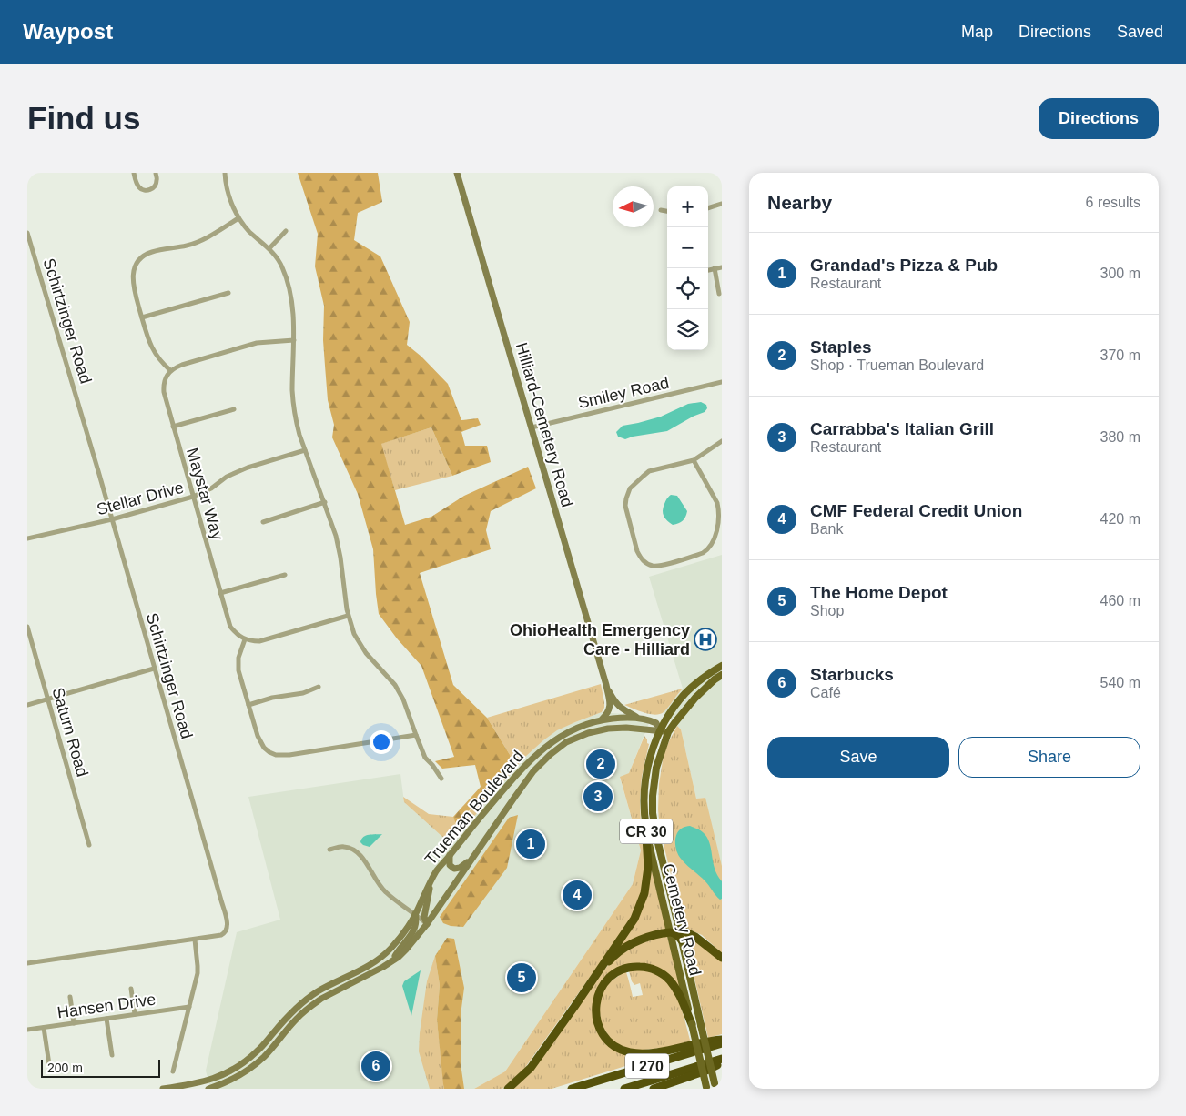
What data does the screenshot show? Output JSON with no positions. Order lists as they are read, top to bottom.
{
  "streets": {
    "highway": ["I 270"],
    "main road": [
      "Hilliard-Cemetery Road",
      "Trueman Boulevard",
      "CR 30",
      "Cemetery Road"
    ],
    "street": [
      "Schirtzinger Road",
      "Smiley Road",
      "Maystar Way",
      "Stellar Drive",
      "Saturn Road",
      "Hansen Drive"
    ]
  },
  "crossings": [
    ["Schirtzinger Road", "Stellar Drive"],
    ["Smiley Road", "Hilliard-Cemetery Road"],
    ["Hilliard-Cemetery Road", "Trueman Boulevard"],
    ["Maystar Way", "Stellar Drive"],
    ["Trueman Boulevard", "Cemetery Road"]
  ],
  "places": {
    "hospital": ["OhioHealth Emergency Care - Hilliard"]
  },
  "scale_bar": "200 m",
  "north": "left",
  "page": {
    "header": "Waypost",
    "nav": ["Map", "Directions", "Saved"],
    "buttons": [
      "Directions",
      ["Save", "Share"]
    ],
    "title": "Find us",
    "heading": ["Nearby", "6 results"],
    "map_buttons": ["+", "−"],
    "list": [
      {
        "mark": "1",
        "name": "Grandad's Pizza & Pub",
        "note": "Restaurant",
        "value": "300 m"
      },
      {
        "mark": "2",
        "name": "Staples",
        "note": "Shop · Trueman Boulevard",
        "value": "370 m"
      },
      {
        "mark": "3",
        "name": "Carrabba's Italian Grill",
        "note": "Restaurant",
        "value": "380 m"
      },
      {
        "mark": "4",
        "name": "CMF Federal Credit Union",
        "note": "Bank",
        "value": "420 m"
      },
      {
        "mark": "5",
        "name": "The Home Depot",
        "note": "Shop",
        "value": "460 m"
      },
      {
        "mark": "6",
        "name": "Starbucks",
        "note": "Café",
        "value": "540 m"
      }
    ],
    "pins": [
      "2",
      "3",
      "1",
      "4",
      "5",
      "6"
    ],
    "scale": "200 m"
  }
}
